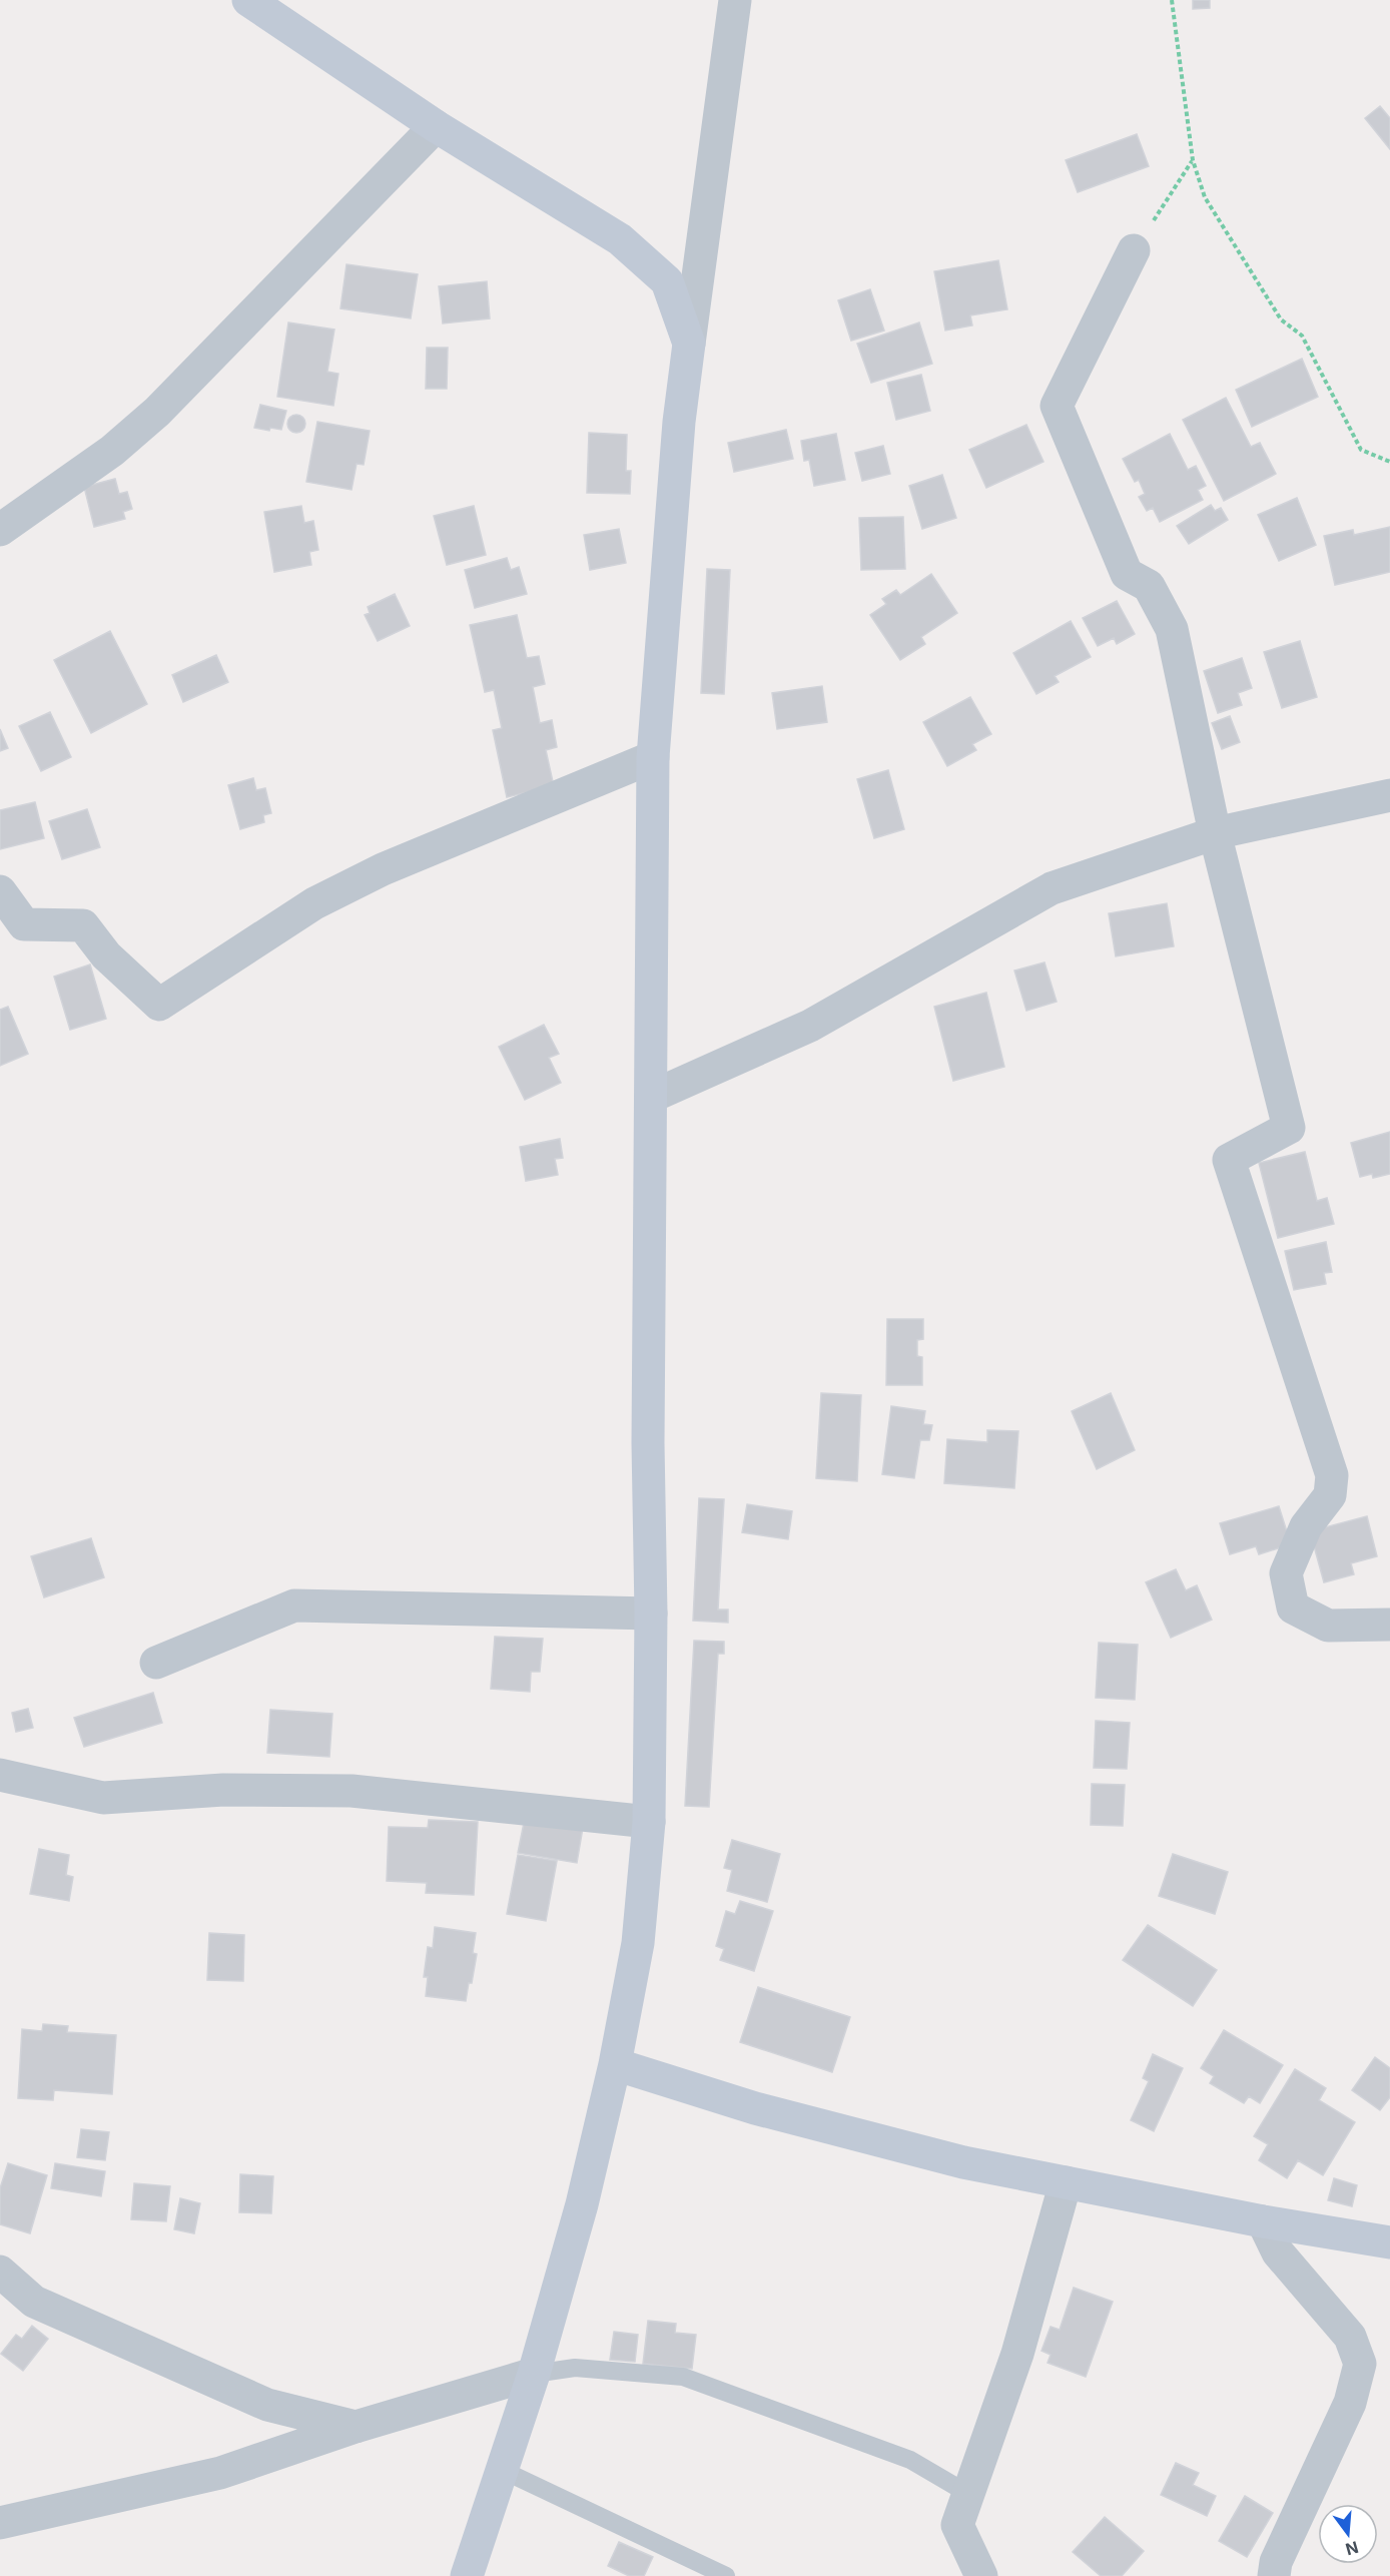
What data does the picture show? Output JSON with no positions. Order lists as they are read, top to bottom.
{
  "north": "bottom"
}
